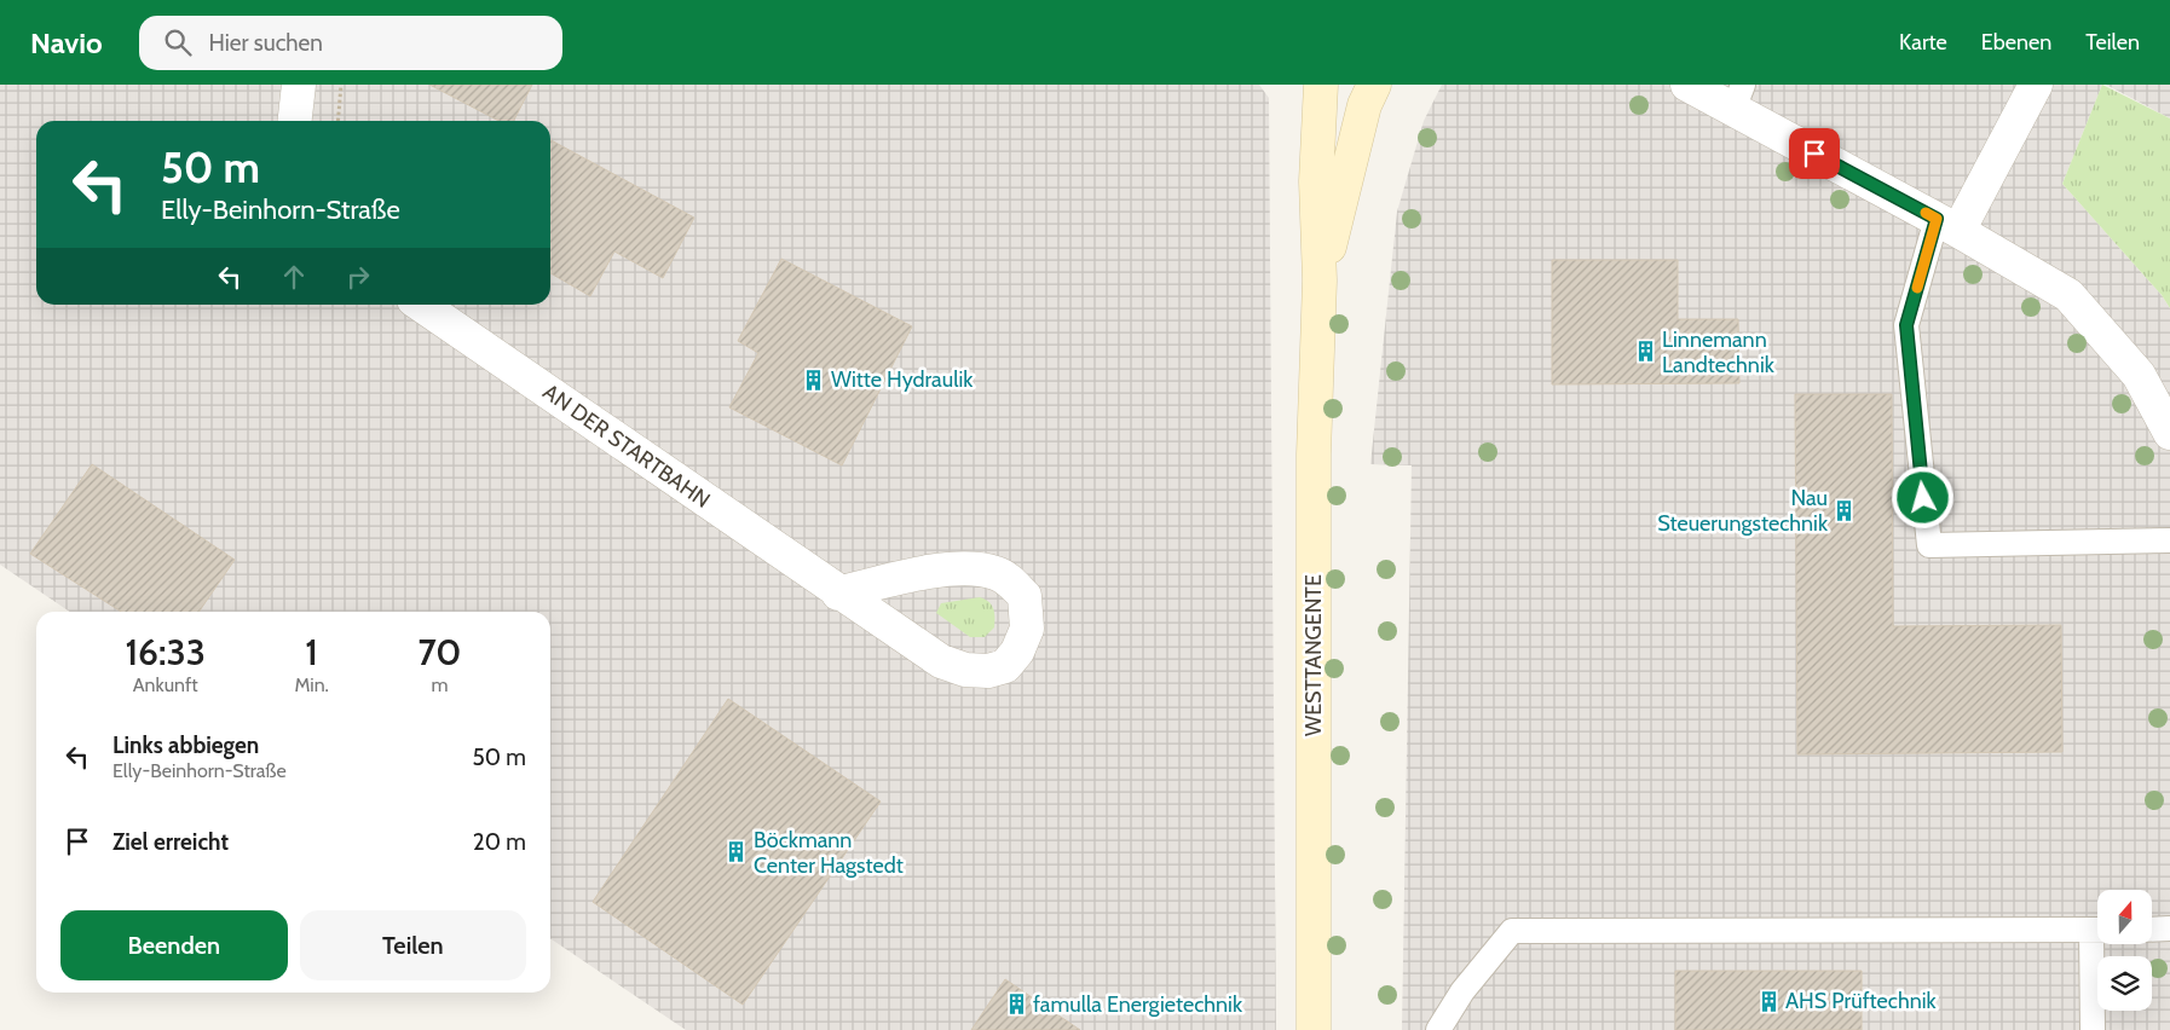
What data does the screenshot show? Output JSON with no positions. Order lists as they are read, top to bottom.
{
  "streets": {
    "street": ["AN DER STARTBAHN", "WESTTANGENTE"]
  },
  "places": {
    "building": [
      "Linnemann Landtechnik",
      "Witte Hydraulik",
      "Nau Steuerungstechnik",
      "Böckmann Center Hagstedt",
      "AHS Prüftechnik",
      "famulla Energietechnik"
    ]
  },
  "north": "top",
  "page": {
    "header": "Navio",
    "search": "Hier suchen",
    "nav": ["Karte", "Ebenen", "Teilen"],
    "turn": ["50 m", "Elly-Beinhorn-Straße"],
    "eta": [
      "16:33",
      "Ankunft",
      "1",
      "Min.",
      "70",
      "m"
    ],
    "list": [
      {
        "name": "Links abbiegen",
        "note": "Elly-Beinhorn-Straße",
        "value": "50 m"
      },
      {
        "name": "Ziel erreicht",
        "value": "20 m"
      }
    ],
    "buttons": ["Beenden", "Teilen"]
  }
}
